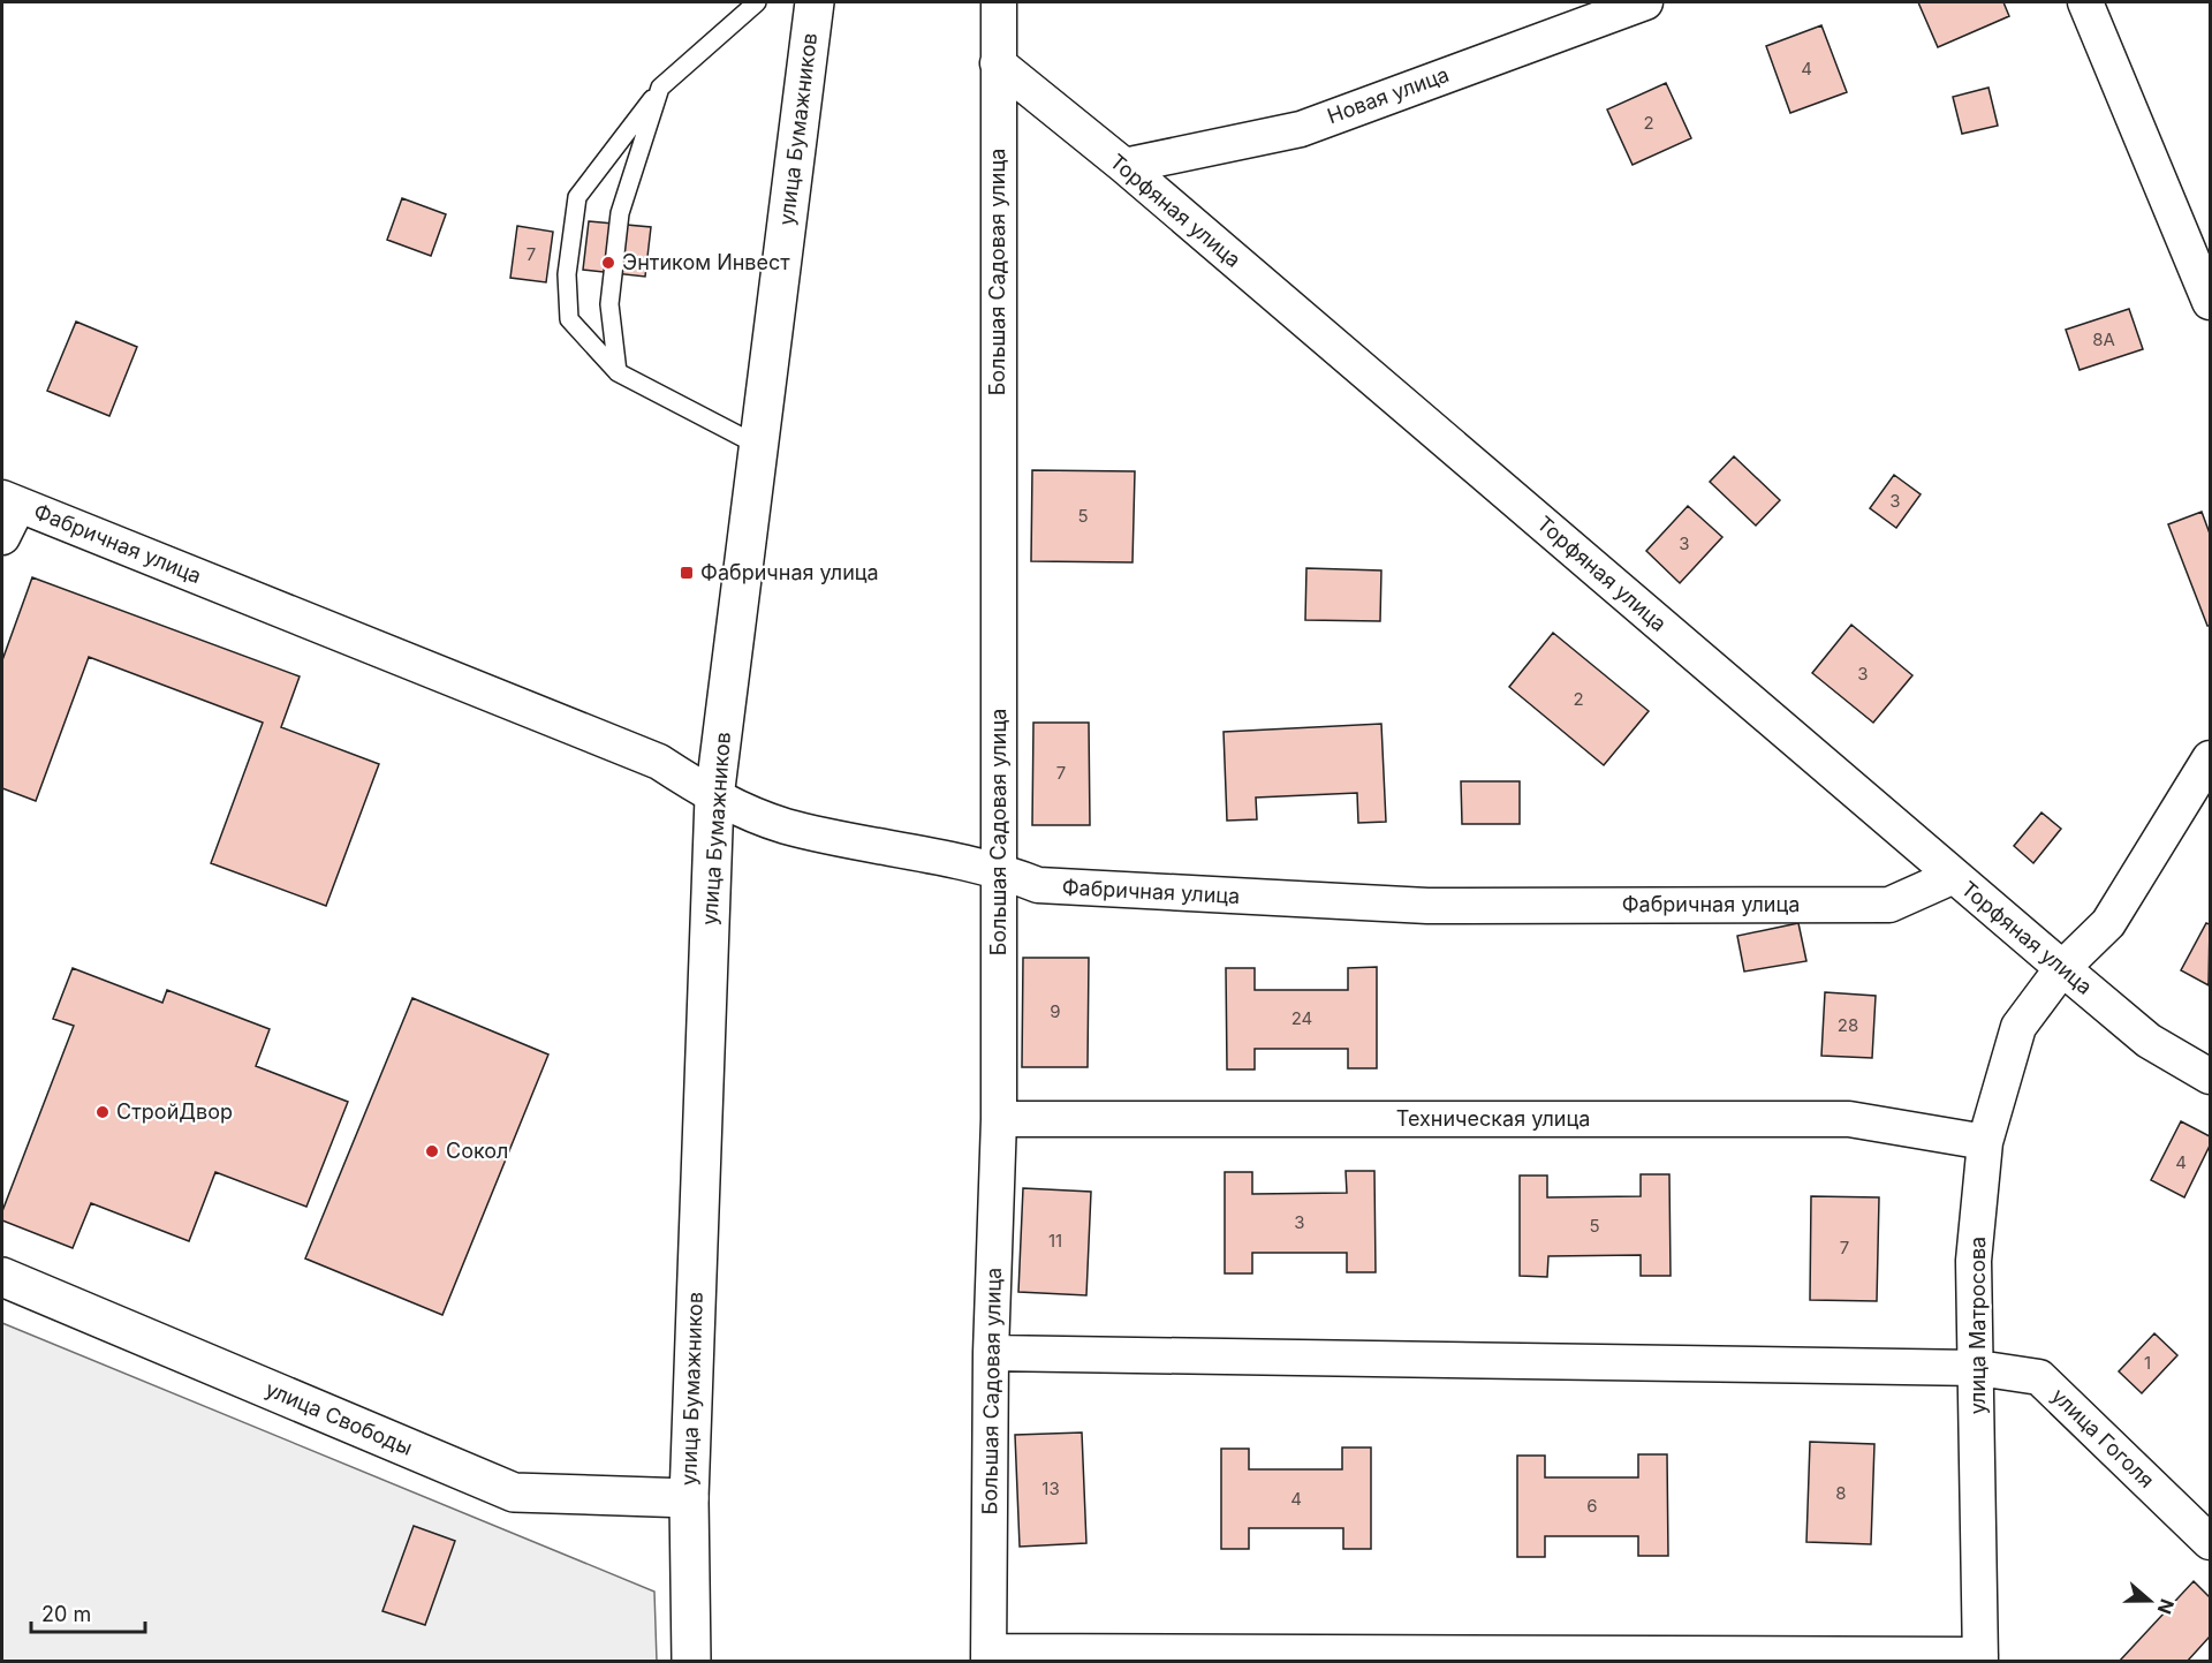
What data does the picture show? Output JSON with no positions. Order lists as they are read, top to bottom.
{
  "streets": {
    "main road": ["улица Бумажников", "улица Свободы"],
    "street": [
      "Новая улица",
      "Торфяная улица",
      "Большая Садовая улица",
      "Фабричная улица",
      "Техническая улица",
      "улица Матросова",
      "улица Гоголя"
    ]
  },
  "crossings": [
    ["Новая улица", "Торфяная улица"],
    ["улица Бумажников", "Фабричная улица"],
    ["улица Бумажников", "улица Свободы"],
    ["Торфяная улица", "Большая Садовая улица"],
    ["Торфяная улица", "Фабричная улица"],
    ["Торфяная улица", "улица Матросова"],
    ["Большая Садовая улица", "Фабричная улица"],
    ["Большая Садовая улица", "Техническая улица"],
    ["Техническая улица", "улица Матросова"],
    ["улица Матросова", "улица Гоголя"]
  ],
  "places": {
    "other": ["Энтиком Инвест", "СтройДвор", "Сокол"],
    "transit": ["Фабричная улица"]
  },
  "house_numbers": [
    "4",
    "2",
    "7",
    "8А",
    "3",
    "5",
    "3",
    "3",
    "2",
    "7",
    "9",
    "24",
    "28",
    "4",
    "3",
    "5",
    "11",
    "7",
    "1",
    "13",
    "8",
    "4",
    "6"
  ],
  "scale_bar": "20 m",
  "north": "right"
}
